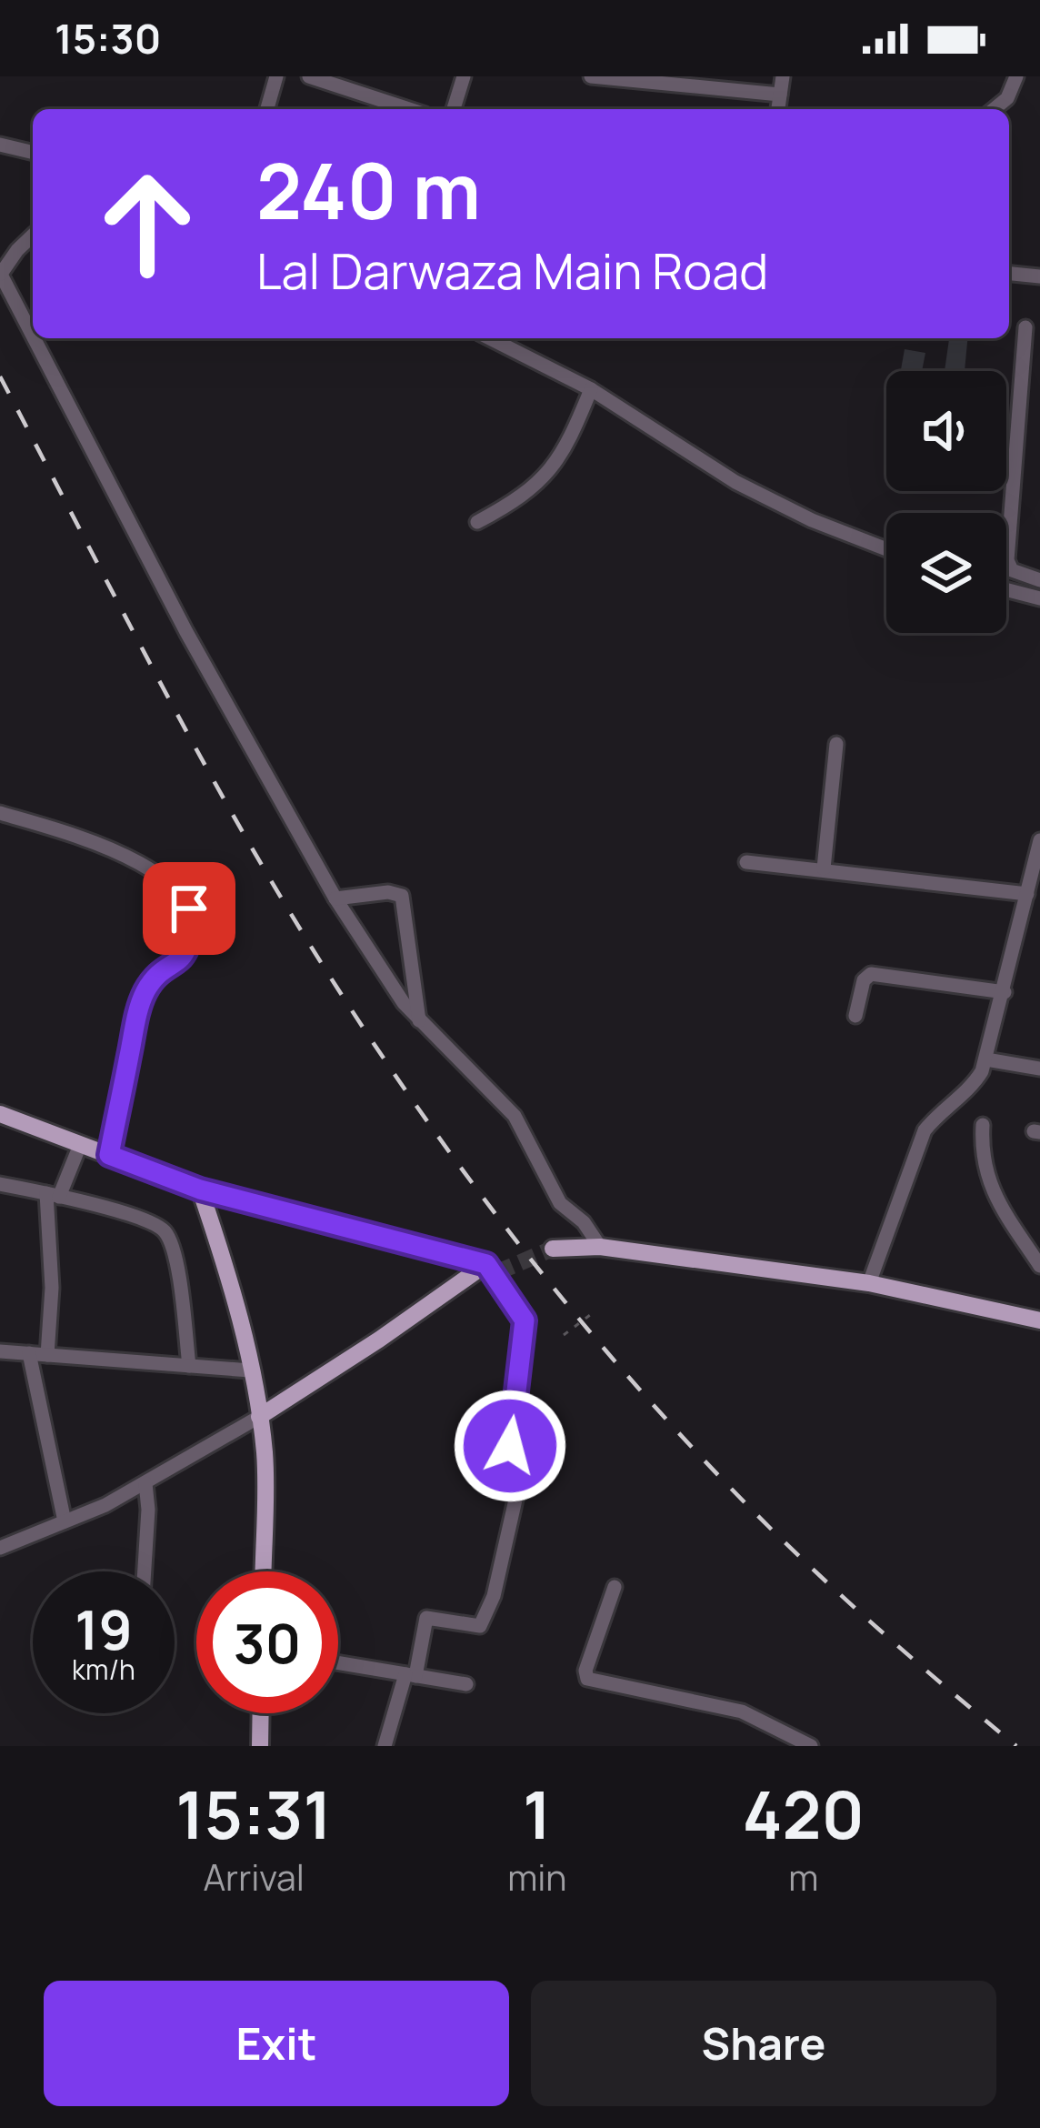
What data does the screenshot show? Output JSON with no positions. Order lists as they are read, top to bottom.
{
  "page": {
    "status": "15:30",
    "turn": ["240 m", "Lal Darwaza Main Road"],
    "speed": "19 km/h",
    "limit": "30",
    "eta": [
      "15:31",
      "Arrival",
      "1",
      "min",
      "420",
      "m"
    ],
    "buttons": ["Exit", "Share"]
  }
}
